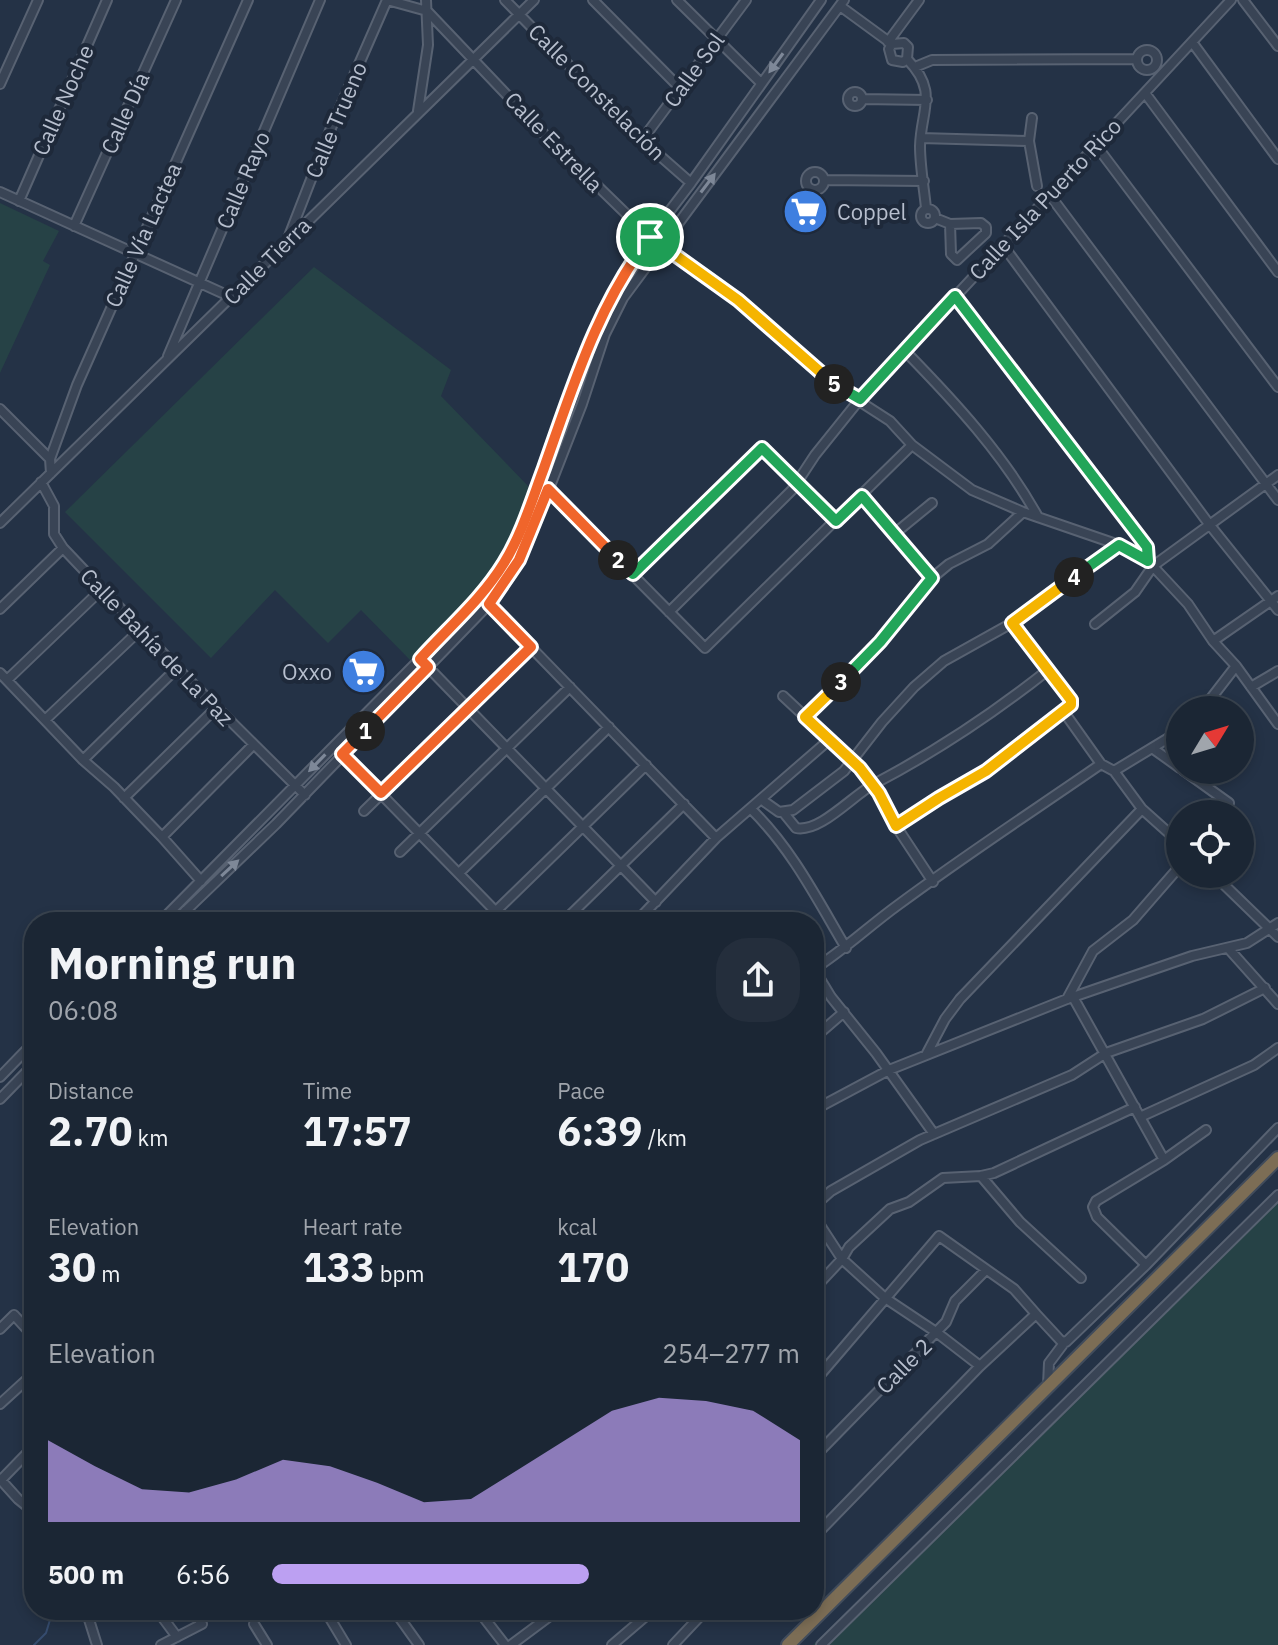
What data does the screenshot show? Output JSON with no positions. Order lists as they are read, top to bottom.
{
  "streets": {
    "street": [
      "Calle Sol",
      "Calle Constelación",
      "Calle Noche",
      "Calle Día",
      "Calle Trueno",
      "Calle Estrella",
      "Calle Rayo",
      "Calle Isla Puerto Rico",
      "Calle Vía Lactea",
      "Calle Tierra",
      "Calle Bahía de La Paz",
      "Calle 2"
    ]
  },
  "crossings": [
    ["Calle Sol", "Calle Constelación"],
    ["Calle Constelación", "Calle Tierra"],
    ["Calle Trueno", "Calle Estrella"],
    ["Calle Trueno", "Calle Tierra"],
    ["Calle Estrella", "Calle Isla Puerto Rico"],
    ["Calle Estrella", "Calle Tierra"],
    ["Calle Rayo", "Calle Tierra"],
    ["Calle Vía Lactea", "Calle Tierra"],
    ["Calle Tierra", "Calle Bahía de La Paz"]
  ],
  "places": {
    "supermarket": ["Coppel", "Oxxo"]
  },
  "north": "top right",
  "page": {
    "pins": [
      "5",
      "2",
      "4",
      "3",
      "1"
    ],
    "heading": ["Morning run", "06:08"],
    "stats": [
      ["Distance", "2.70 km"],
      ["Time", "17:57"],
      ["Pace", "6:39 /km"],
      ["Elevation", "30 m"],
      ["Heart rate", "133 bpm"],
      ["kcal", "170"]
    ],
    "chart": ["Elevation", "254–277 m"],
    "list": [
      {
        "name": "500 m",
        "note": "6:56"
      }
    ]
  }
}
